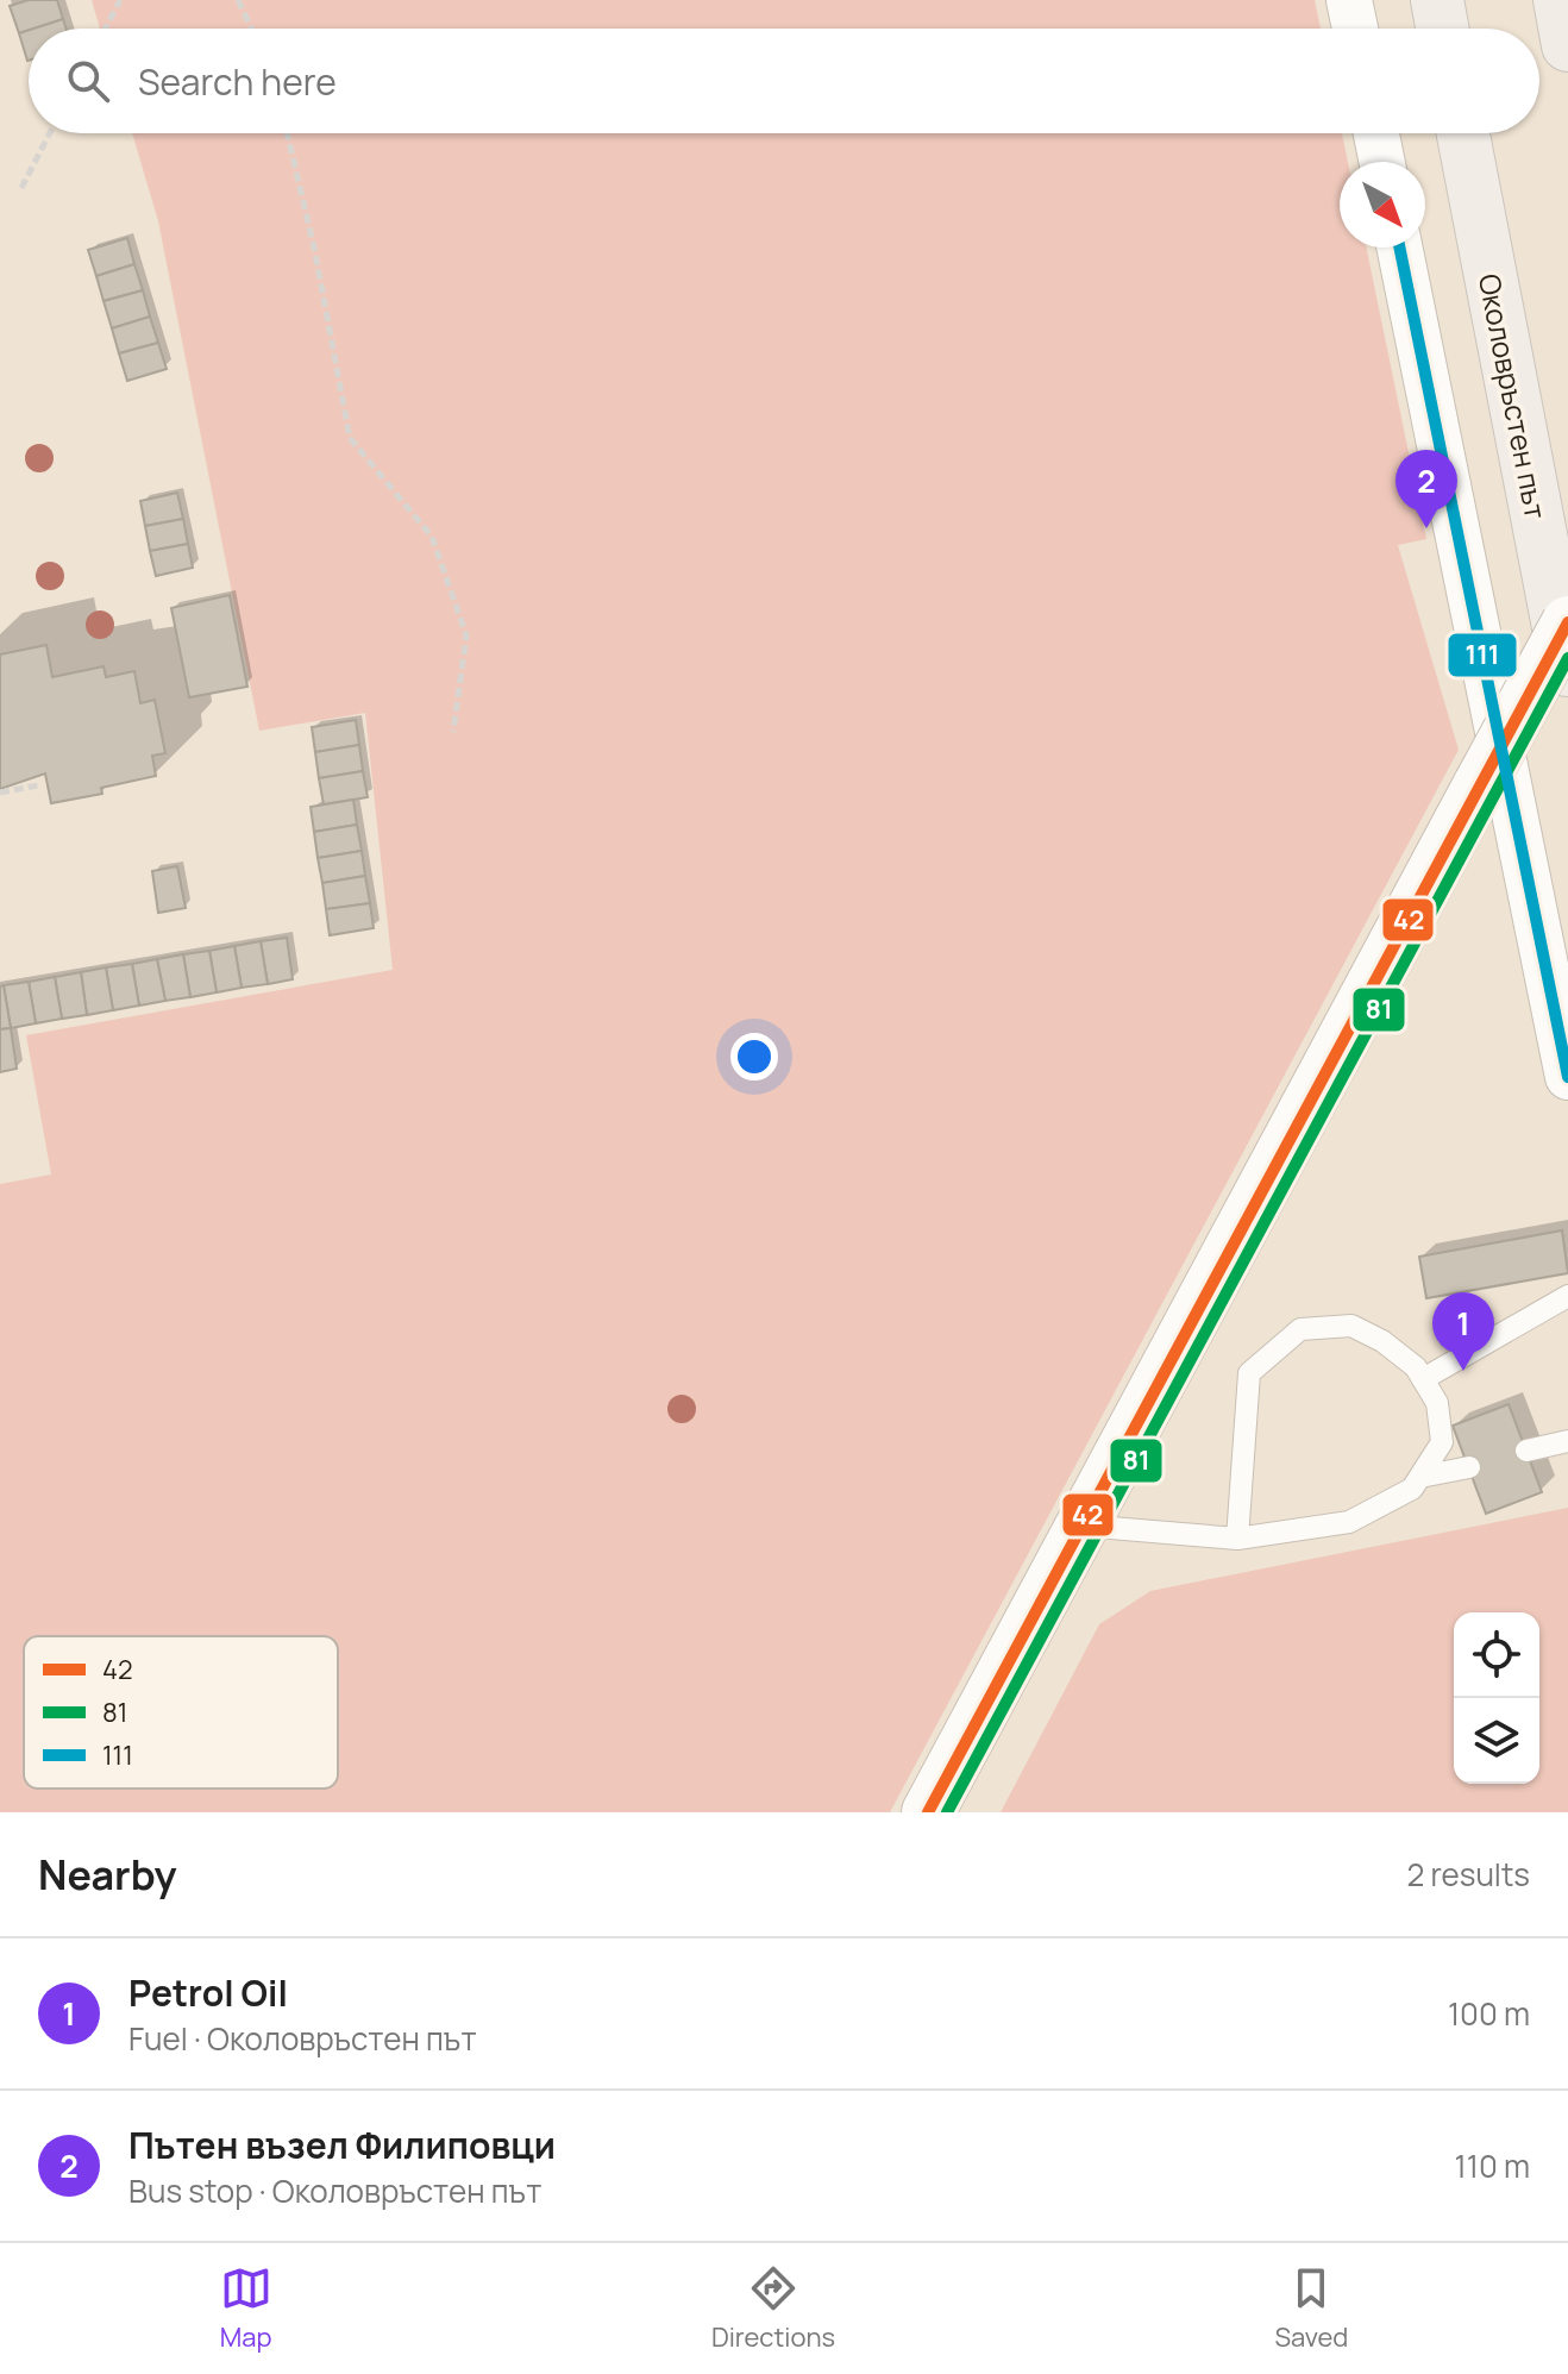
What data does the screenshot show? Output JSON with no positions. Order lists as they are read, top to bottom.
{
  "streets": {
    "highway": ["Околовръстен път"]
  },
  "lines": ["transit line 111", "transit line 42", "transit line 81"],
  "legend": ["42", "81", "111"],
  "north": "bottom right",
  "page": {
    "search": "Search here",
    "pins": ["2", "1"],
    "heading": ["Nearby", "2 results"],
    "list": [
      {
        "mark": "1",
        "name": "Petrol Oil",
        "note": "Fuel · Околовръстен път",
        "value": "100 m"
      },
      {
        "mark": "2",
        "name": "Пътен възел Филиповци",
        "note": "Bus stop · Околовръстен път",
        "value": "110 m"
      }
    ],
    "nav": ["Map", "Directions", "Saved"]
  }
}
